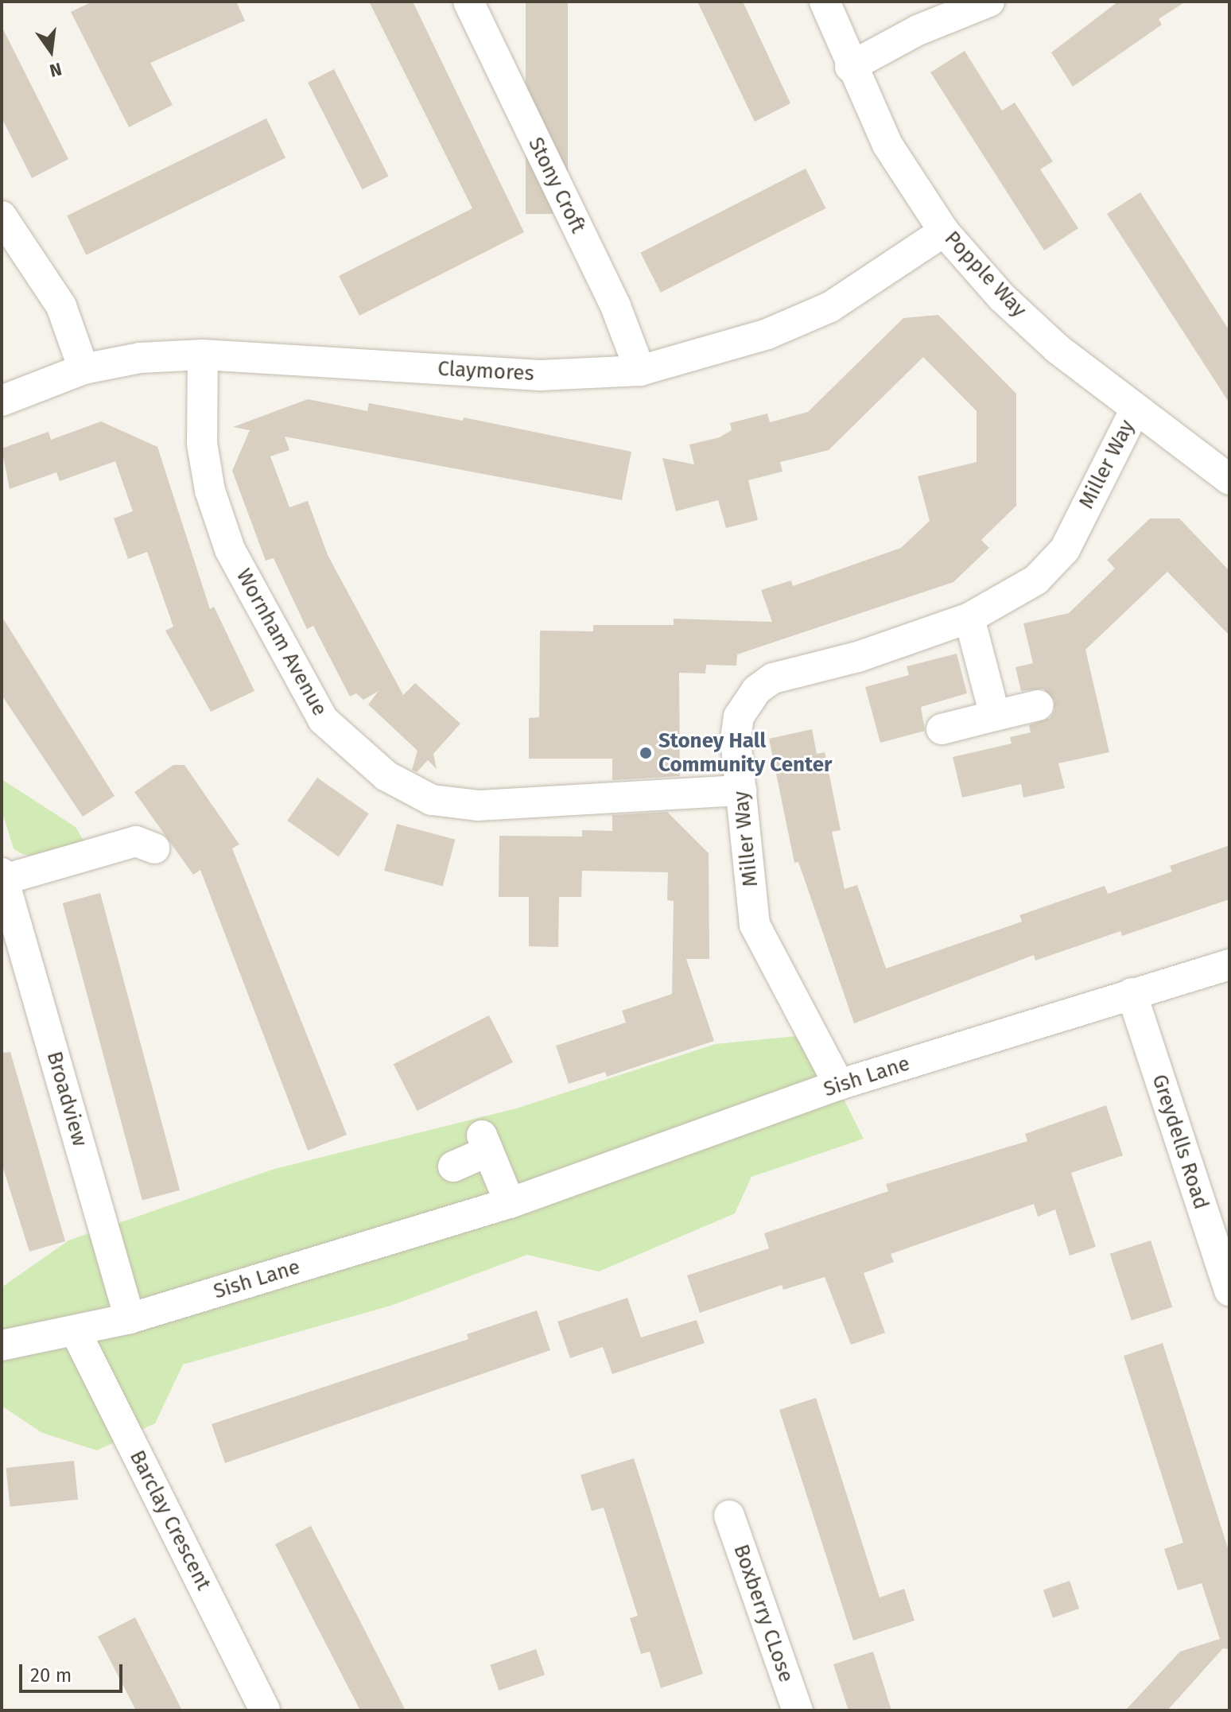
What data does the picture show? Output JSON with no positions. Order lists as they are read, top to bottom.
{
  "streets": {
    "street": [
      "Stony Croft",
      "Popple Way",
      "Claymores",
      "Miller Way",
      "Wornham Avenue",
      "Sish Lane",
      "Broadview",
      "Greydells Road",
      "Barclay Crescent",
      "Boxberry CLose"
    ]
  },
  "crossings": [
    ["Stony Croft", "Claymores"],
    ["Popple Way", "Claymores"],
    ["Popple Way", "Miller Way"],
    ["Claymores", "Wornham Avenue"],
    ["Miller Way", "Wornham Avenue"],
    ["Miller Way", "Sish Lane"],
    ["Sish Lane", "Broadview"],
    ["Sish Lane", "Greydells Road"],
    ["Sish Lane", "Barclay Crescent"]
  ],
  "places": ["Stoney Hall Community Center"],
  "scale_bar": "20 m",
  "north": "bottom"
}
